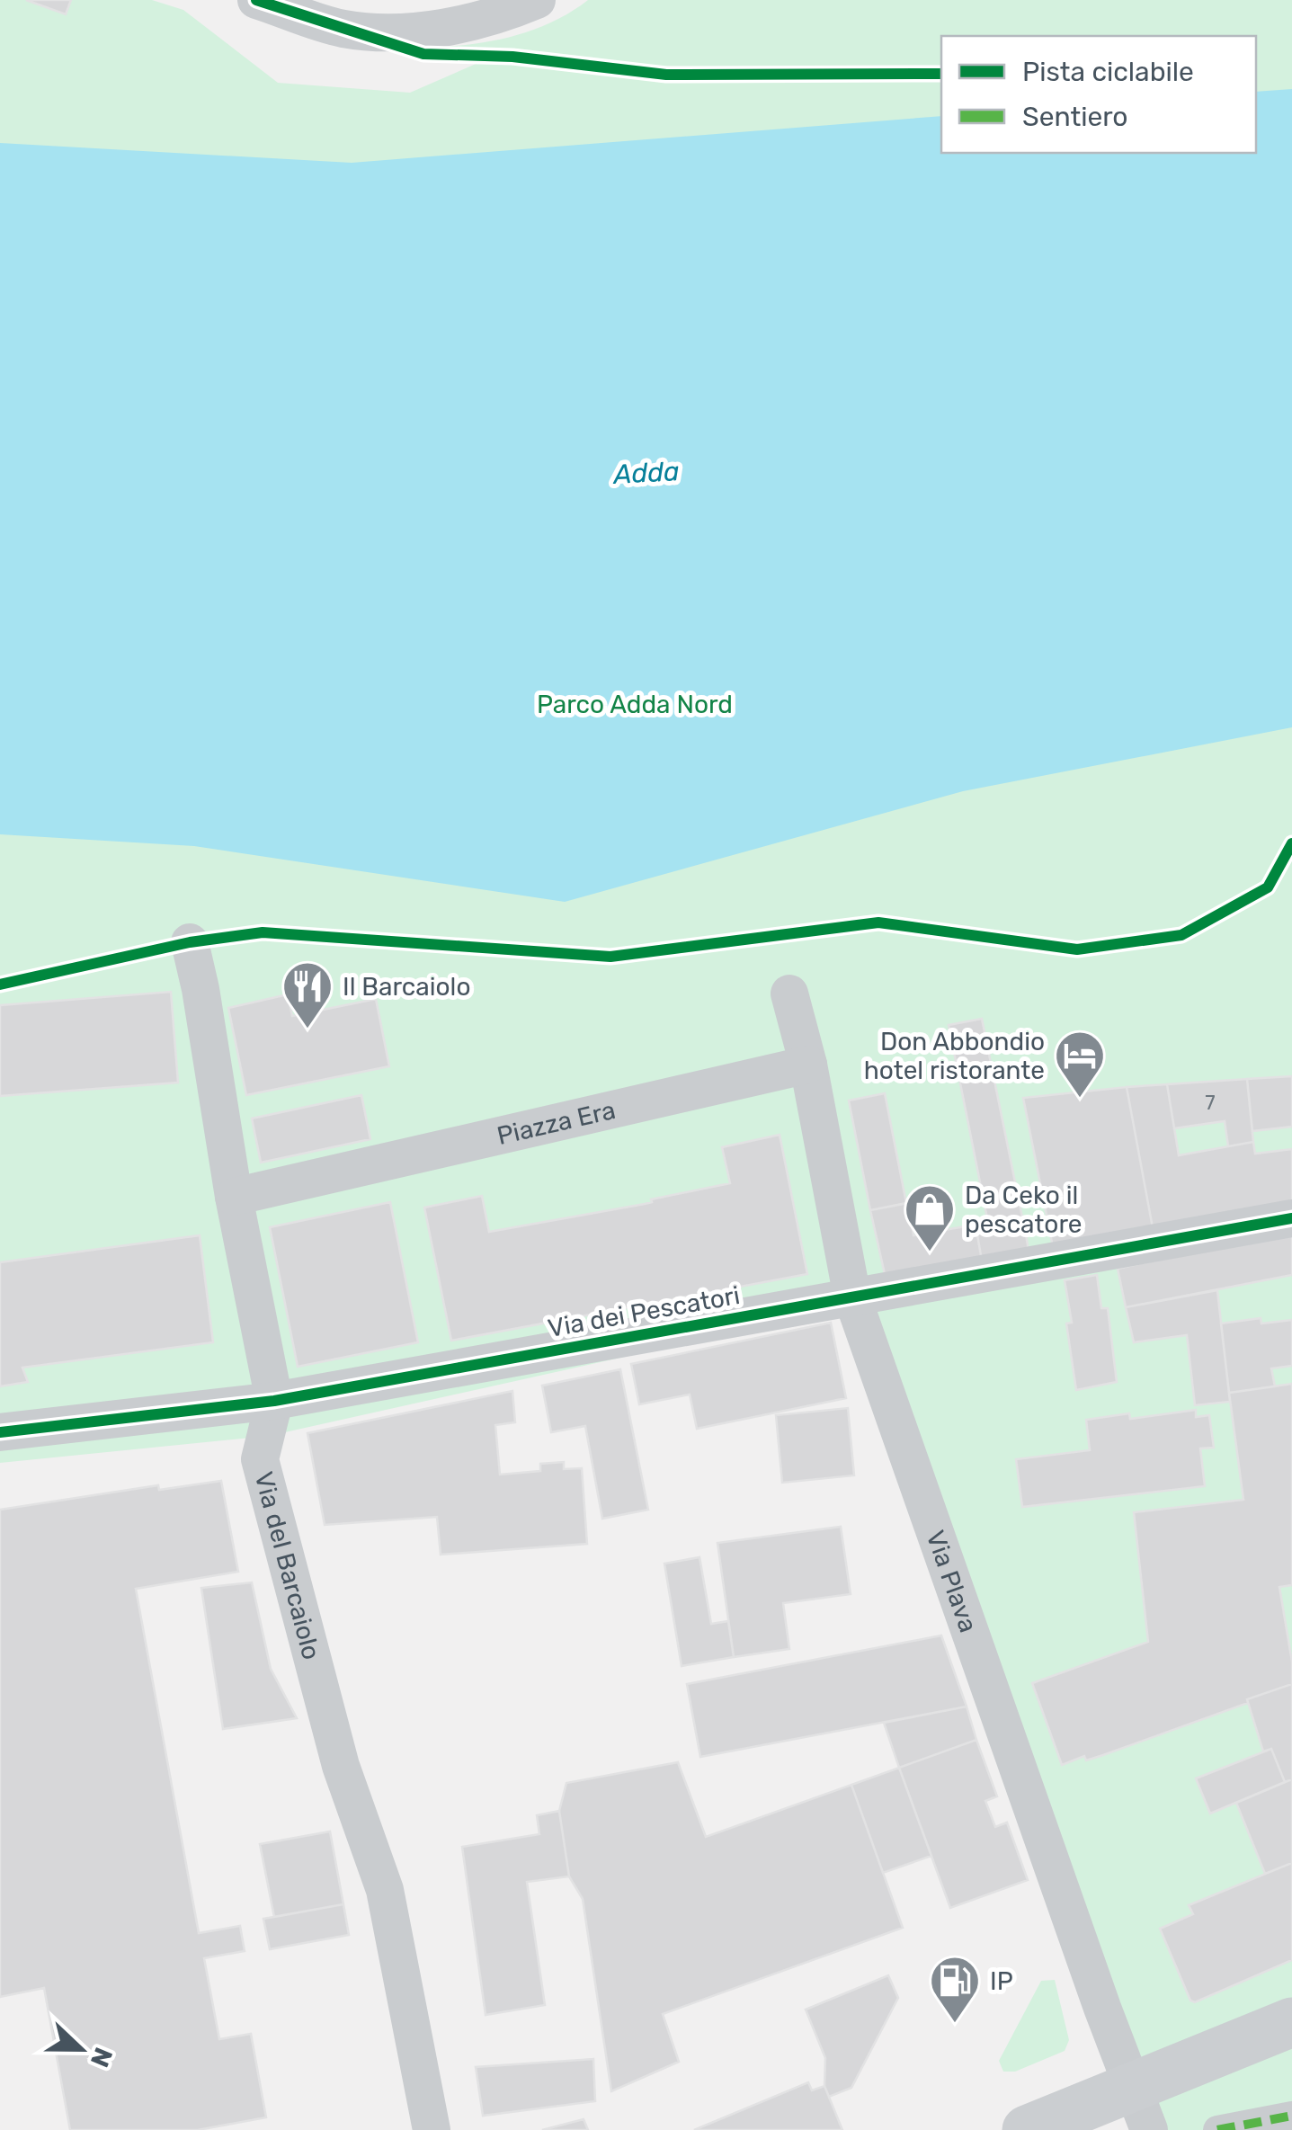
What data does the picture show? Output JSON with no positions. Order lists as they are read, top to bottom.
{
  "streets": {
    "street": [
      "Piazza Era",
      "Via dei Pescatori",
      "Via del Barcaiolo",
      "Via Plava"
    ]
  },
  "crossings": [
    ["Piazza Era", "Via del Barcaiolo"],
    ["Piazza Era", "Via Plava"],
    ["Via dei Pescatori", "Via del Barcaiolo"],
    ["Via dei Pescatori", "Via Plava"]
  ],
  "water": ["Adda"],
  "parks": ["Parco Adda Nord"],
  "places": {
    "restaurant": ["Il Barcaiolo"],
    "hotel": ["Don Abbondio hotel ristorante"],
    "shop": ["Da Ceko il pescatore"],
    "fuel station": ["IP"]
  },
  "house_numbers": ["7"],
  "legend": ["Pista ciclabile", "Sentiero"],
  "north": "right"
}
